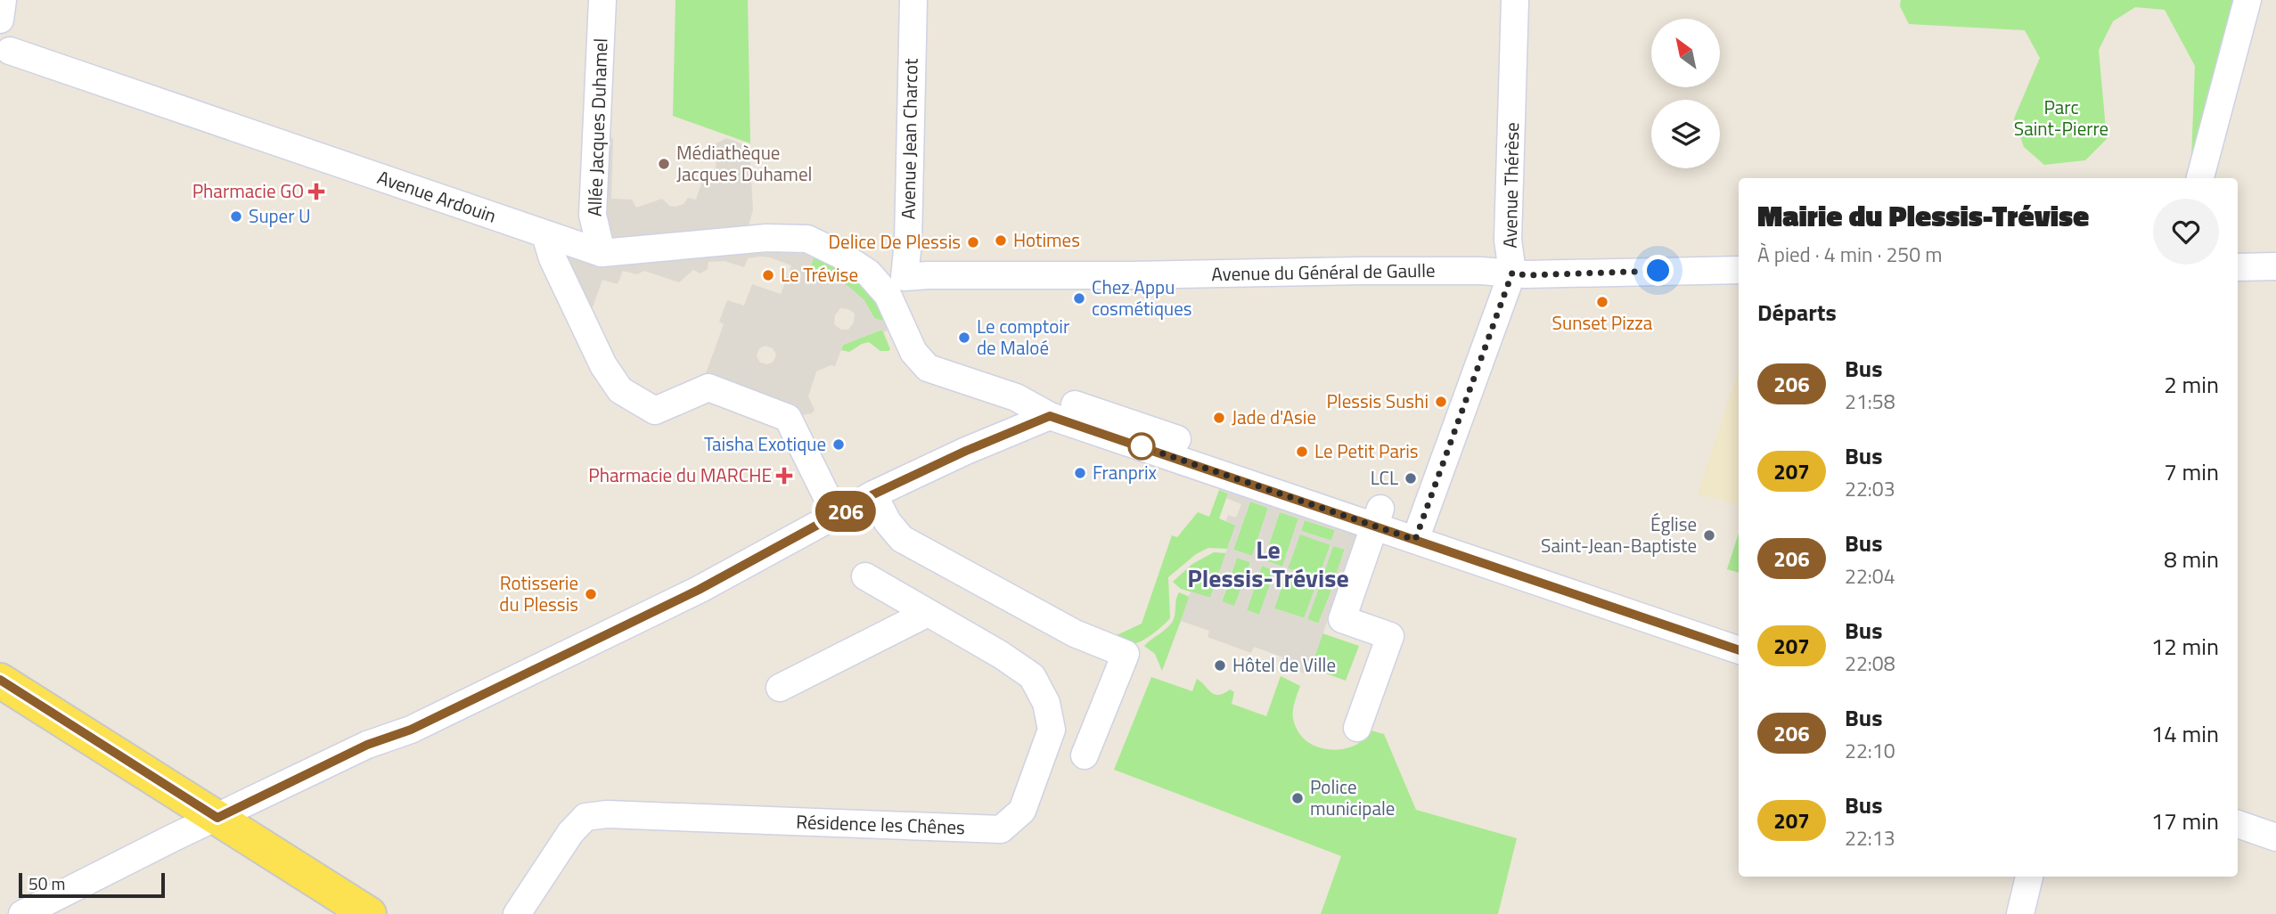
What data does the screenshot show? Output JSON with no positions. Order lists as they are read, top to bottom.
{
  "streets": {
    "street": [
      "Allée Jacques Duhamel",
      "Avenue Jean Charcot",
      "Avenue Thérèse",
      "Avenue Ardouin",
      "Avenue du Général de Gaulle",
      "Résidence les Chênes"
    ]
  },
  "crossings": [
    ["Allée Jacques Duhamel", "Avenue Ardouin"],
    ["Avenue Jean Charcot", "Avenue Ardouin"],
    ["Avenue Jean Charcot", "Avenue du Général de Gaulle"],
    ["Avenue Thérèse", "Avenue Ardouin"],
    ["Avenue Thérèse", "Avenue du Général de Gaulle"],
    ["Avenue Ardouin", "Avenue du Général de Gaulle"]
  ],
  "districts": ["Le Plessis-Trévise"],
  "parks": ["Parc Saint-Pierre"],
  "places": {
    "other": [
      "Médiathèque Jacques Duhamel",
      "Super U",
      "Hotimes",
      "Delice De Plessis",
      "Le Trévise",
      "Chez Appu cosmétiques",
      "Sunset Pizza",
      "Le comptoir de Maloé",
      "Plessis Sushi",
      "Jade d'Asie",
      "Taisha Exotique",
      "Le Petit Paris",
      "Franprix",
      "LCL",
      "Église Saint-Jean-Baptiste",
      "Rotisserie du Plessis",
      "Hôtel de Ville",
      "Police municipale"
    ],
    "health": ["Pharmacie GO", "Pharmacie du MARCHE"]
  },
  "lines": ["bus line 206"],
  "scale_bar": "50 m",
  "north": "top left",
  "page": {
    "on_map": "206",
    "heading": [
      ["Mairie du Plessis-Trévise", "À pied · 4 min · 250 m"],
      "Départs"
    ],
    "list": [
      {
        "mark": "206",
        "name": "Bus",
        "note": "21:58",
        "value": "2 min"
      },
      {
        "mark": "207",
        "name": "Bus",
        "note": "22:03",
        "value": "7 min"
      },
      {
        "mark": "206",
        "name": "Bus",
        "note": "22:04",
        "value": "8 min"
      },
      {
        "mark": "207",
        "name": "Bus",
        "note": "22:08",
        "value": "12 min"
      },
      {
        "mark": "206",
        "name": "Bus",
        "note": "22:10",
        "value": "14 min"
      },
      {
        "mark": "207",
        "name": "Bus",
        "note": "22:13",
        "value": "17 min"
      }
    ],
    "scale": "50 m"
  }
}
